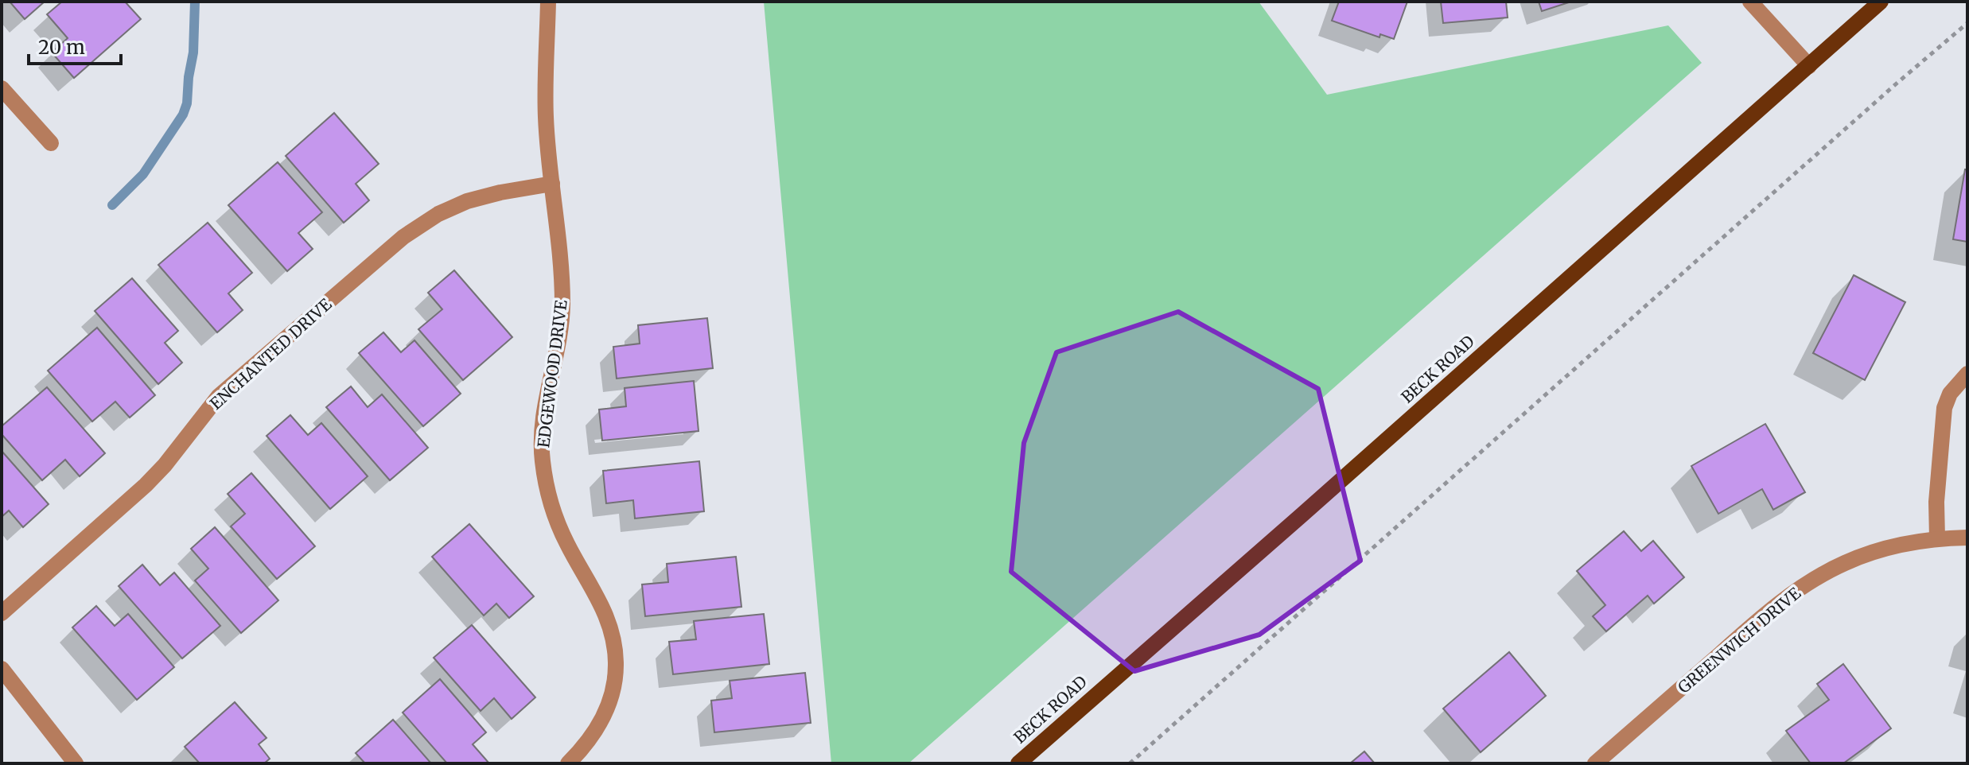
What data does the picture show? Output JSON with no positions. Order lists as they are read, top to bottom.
{
  "streets": {
    "main road": ["BECK ROAD"],
    "street": ["ENCHANTED DRIVE", "EDGEWOOD DRIVE", "GREENWICH DRIVE"]
  },
  "crossings": [
    ["ENCHANTED DRIVE", "EDGEWOOD DRIVE"]
  ],
  "scale_bar": "20 m"
}
